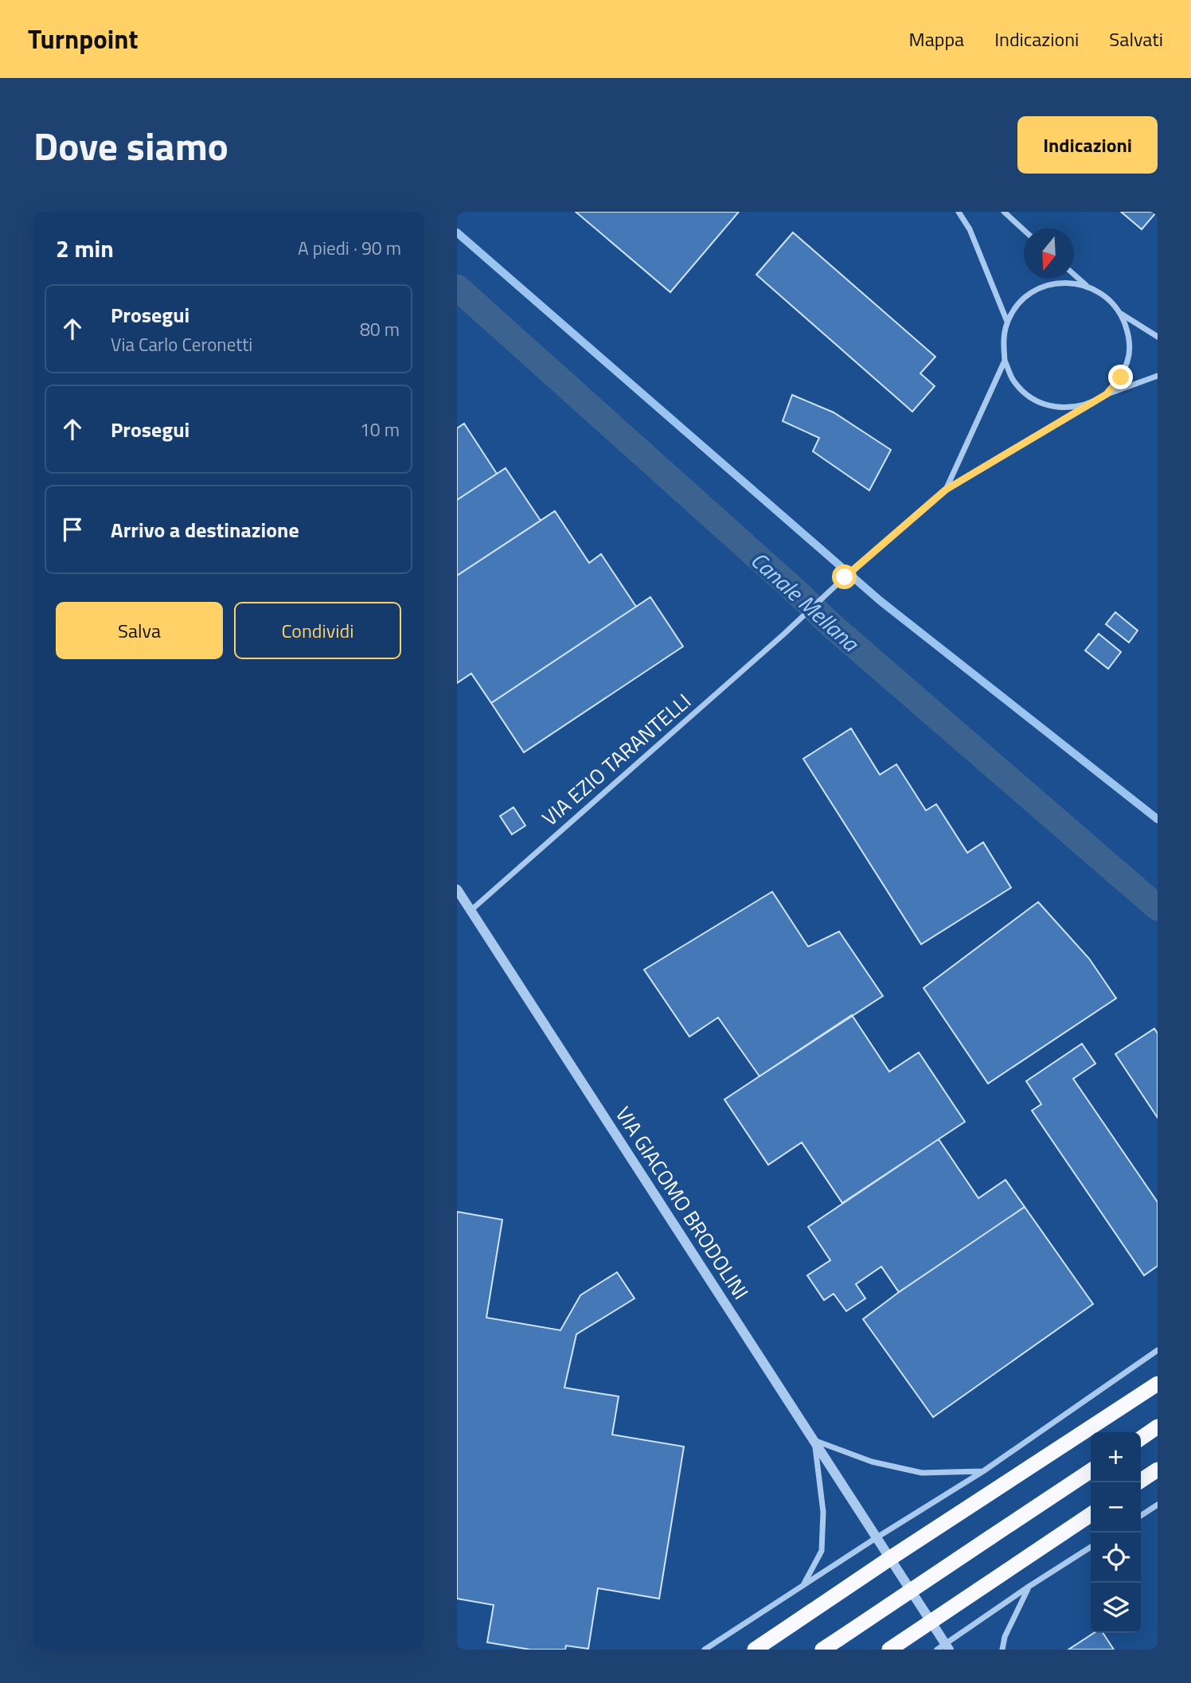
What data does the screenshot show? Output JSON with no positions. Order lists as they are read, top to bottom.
{
  "streets": {
    "street": ["VIA EZIO TARANTELLI", "VIA GIACOMO BRODOLINI"]
  },
  "crossings": [
    ["VIA EZIO TARANTELLI", "VIA GIACOMO BRODOLINI"]
  ],
  "water": ["Canale Mellana"],
  "north": "bottom",
  "page": {
    "header": "Turnpoint",
    "nav": ["Mappa", "Indicazioni", "Salvati"],
    "title": "Dove siamo",
    "buttons": [
      "Indicazioni",
      ["Salva", "Condividi"]
    ],
    "heading": ["2 min", "A piedi · 90 m"],
    "list": [
      ["Prosegui", "Via Carlo Ceronetti", "80 m"],
      ["Prosegui", "10 m"],
      "Arrivo a destinazione"
    ],
    "map_buttons": ["+", "−"]
  }
}
